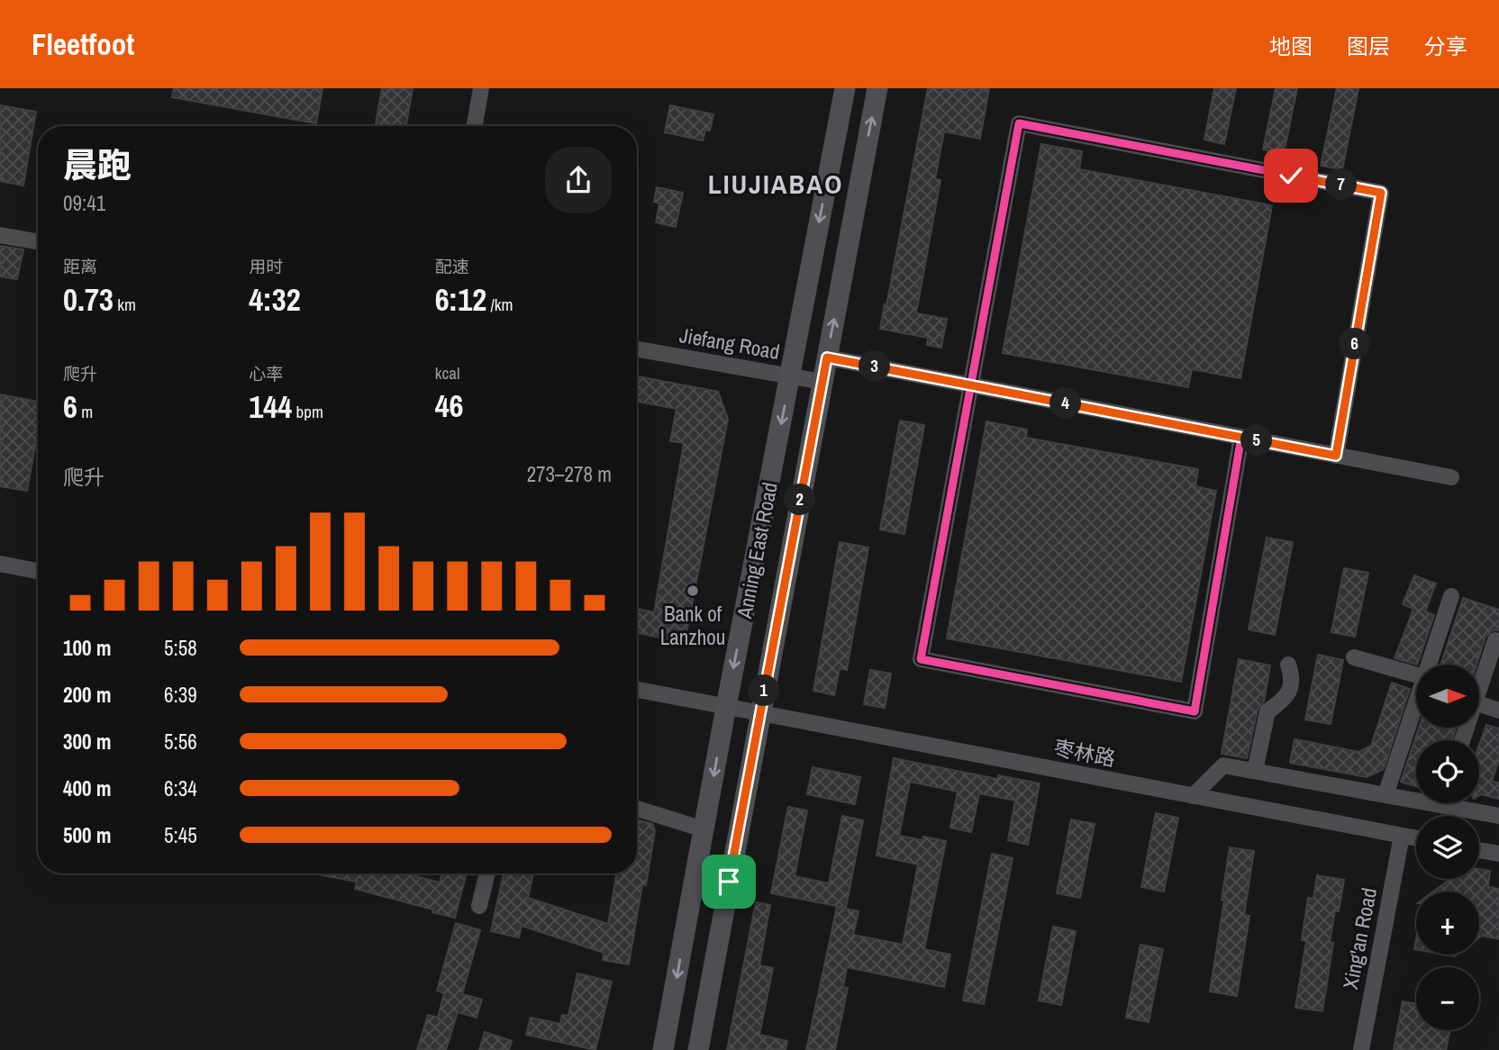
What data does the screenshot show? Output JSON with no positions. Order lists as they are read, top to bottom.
{
  "streets": {
    "main road": ["Anning East Road"],
    "street": ["Jiefang Road", "枣林路", "Xing'an Road"]
  },
  "crossings": [
    ["Jiefang Road", "Anning East Road"],
    ["Anning East Road", "枣林路"],
    ["枣林路", "Xing'an Road"]
  ],
  "districts": ["LIUJIABAO"],
  "places": ["Bank of Lanzhou"],
  "north": "right",
  "page": {
    "header": "Fleetfoot",
    "nav": ["地图", "图层", "分享"],
    "heading": ["晨跑", "09:41"],
    "pins": [
      "7",
      "6",
      "3",
      "4",
      "5",
      "2",
      "1"
    ],
    "stats": [
      ["距离", "0.73 km"],
      ["用时", "4:32"],
      ["配速", "6:12 /km"],
      ["爬升", "6 m"],
      ["心率", "144 bpm"],
      ["kcal", "46"]
    ],
    "chart": ["爬升", "273–278 m"],
    "list": [
      {
        "name": "100 m",
        "note": "5:58"
      },
      {
        "name": "200 m",
        "note": "6:39"
      },
      {
        "name": "300 m",
        "note": "5:56"
      },
      {
        "name": "400 m",
        "note": "6:34"
      },
      {
        "name": "500 m",
        "note": "5:45"
      }
    ],
    "map_buttons": ["+", "−"]
  }
}
